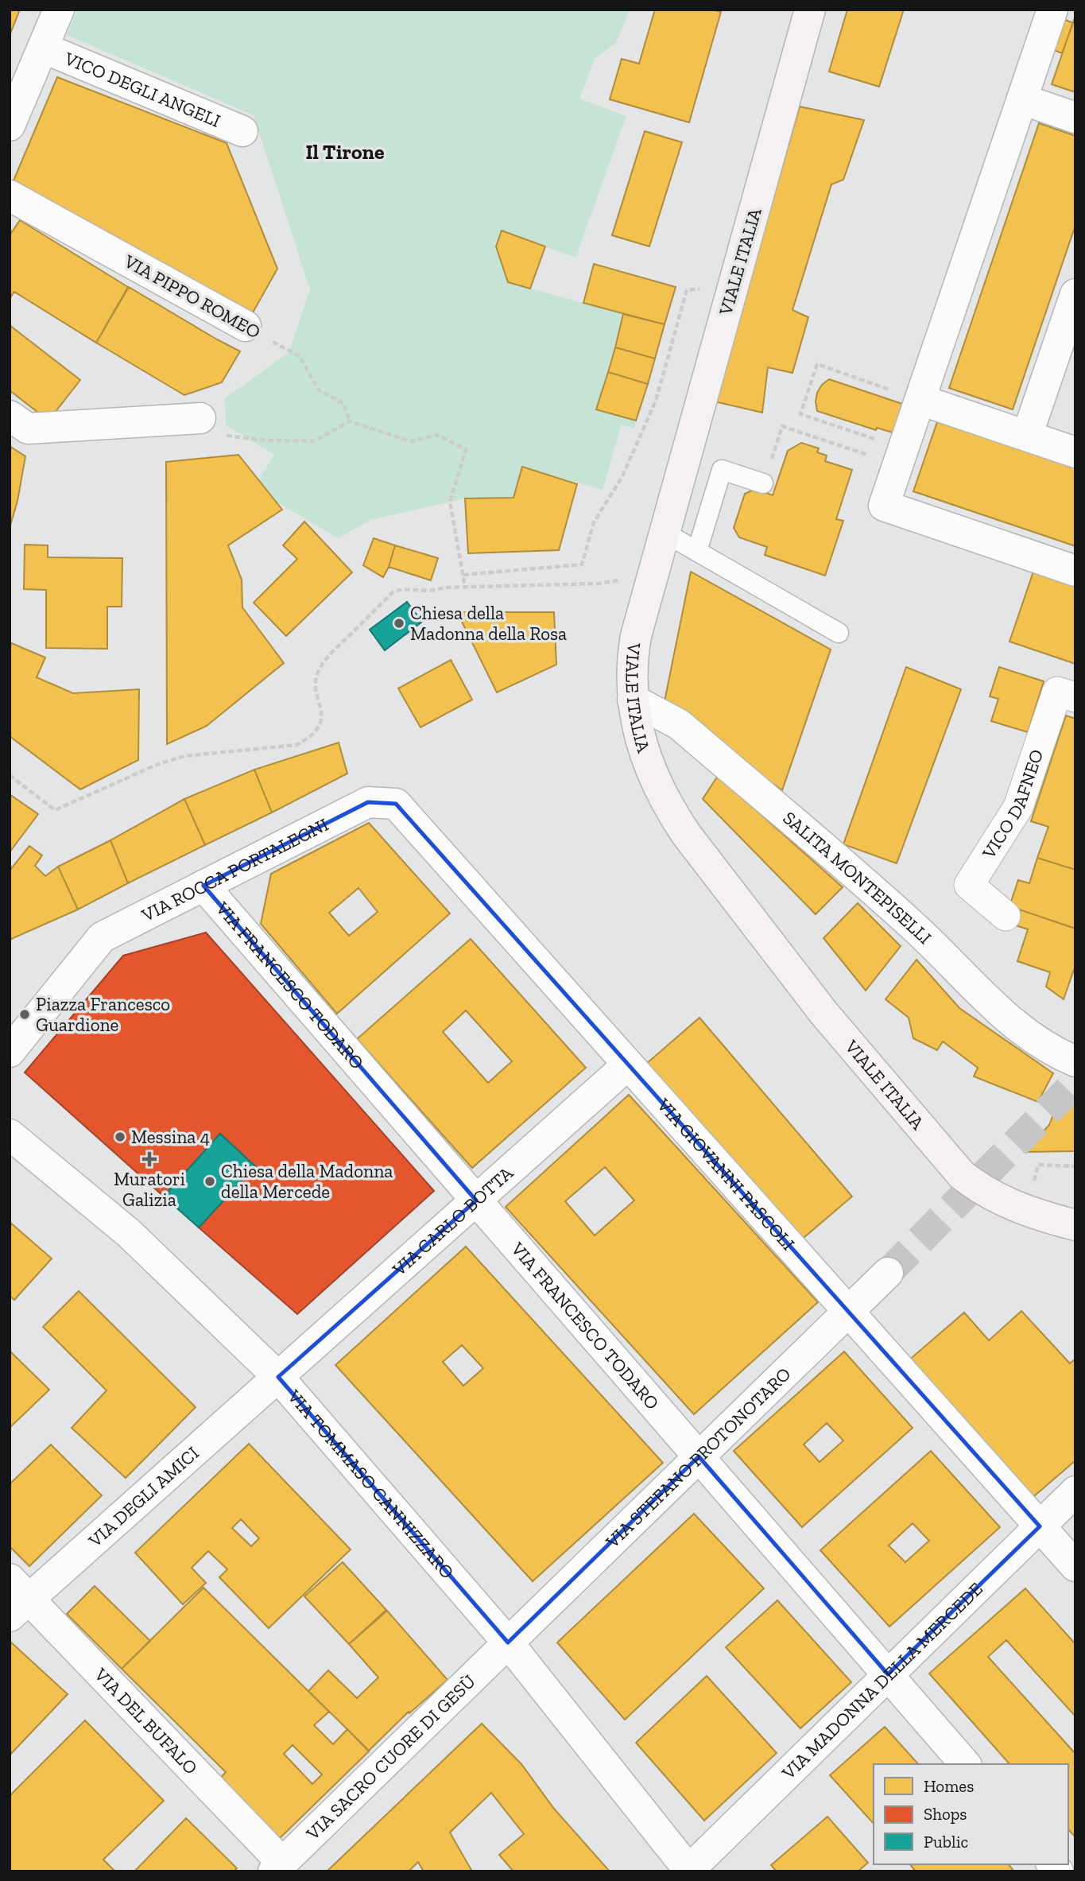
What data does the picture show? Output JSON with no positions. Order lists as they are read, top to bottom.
{
  "streets": {
    "main road": ["VIALE ITALIA"],
    "street": [
      "VICO DEGLI ANGELI",
      "VIA PIPPO ROMEO",
      "VICO DAFNEO",
      "VIA ROCCA PORTALEGNI",
      "SALITA MONTEPISELLI",
      "VIA FRANCESCO TODARO",
      "VIA GIOVANNI PASCOLI",
      "VIA CARLO BOTTA",
      "VIA STEFANO PROTONOTARO",
      "VIA TOMMASO CANNIZZARO",
      "VIA DEGLI AMICI",
      "VIA MADONNA DELLA MERCEDE",
      "VIA DEL BUFALO",
      "VIA SACRO CUORE DI GESÙ"
    ]
  },
  "crossings": [
    ["VIALE ITALIA", "SALITA MONTEPISELLI"],
    ["VIA ROCCA PORTALEGNI", "VIA FRANCESCO TODARO"],
    ["VIA ROCCA PORTALEGNI", "VIA GIOVANNI PASCOLI"],
    ["VIA FRANCESCO TODARO", "VIA CARLO BOTTA"],
    ["VIA FRANCESCO TODARO", "VIA STEFANO PROTONOTARO"],
    ["VIA FRANCESCO TODARO", "VIA MADONNA DELLA MERCEDE"],
    ["VIA GIOVANNI PASCOLI", "VIA CARLO BOTTA"],
    ["VIA GIOVANNI PASCOLI", "VIA STEFANO PROTONOTARO"],
    ["VIA GIOVANNI PASCOLI", "VIA MADONNA DELLA MERCEDE"],
    ["VIA CARLO BOTTA", "VIA TOMMASO CANNIZZARO"],
    ["VIA CARLO BOTTA", "VIA DEGLI AMICI"],
    ["VIA STEFANO PROTONOTARO", "VIA TOMMASO CANNIZZARO"],
    ["VIA STEFANO PROTONOTARO", "VIA SACRO CUORE DI GESÙ"],
    ["VIA TOMMASO CANNIZZARO", "VIA DEGLI AMICI"],
    ["VIA TOMMASO CANNIZZARO", "VIA MADONNA DELLA MERCEDE"],
    ["VIA TOMMASO CANNIZZARO", "VIA SACRO CUORE DI GESÙ"],
    ["VIA DEGLI AMICI", "VIA DEL BUFALO"],
    ["VIA DEL BUFALO", "VIA SACRO CUORE DI GESÙ"]
  ],
  "districts": ["Il Tirone"],
  "places": {
    "other": [
      "Chiesa della Madonna della Rosa",
      "Piazza Francesco Guardione",
      "Messina 4",
      "Chiesa della Madonna della Mercede"
    ],
    "health": ["Muratori Galizia"]
  },
  "legend": ["Homes", "Shops", "Public"]
}
